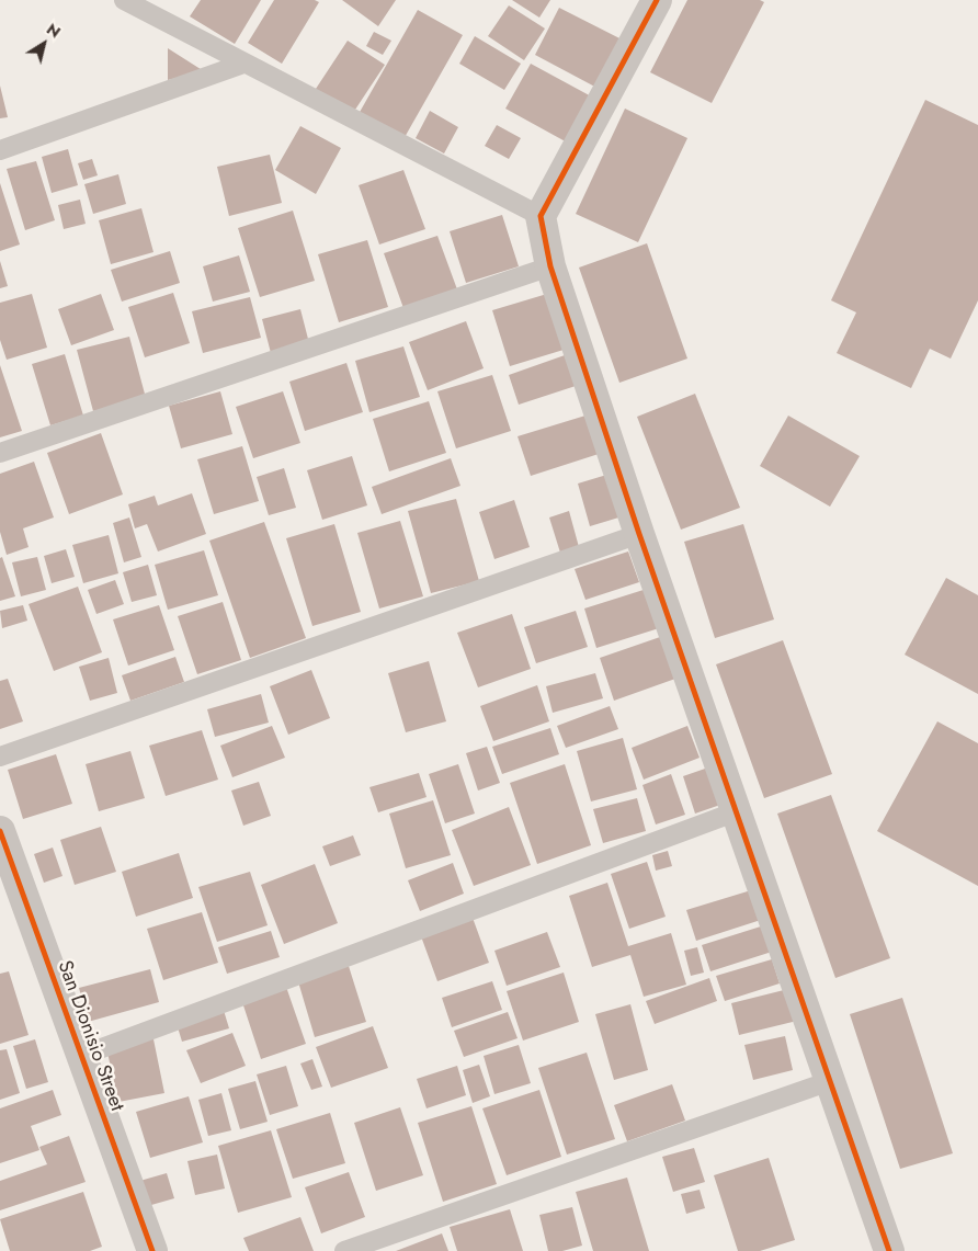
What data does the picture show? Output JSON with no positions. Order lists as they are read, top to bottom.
{
  "streets": {
    "street": ["San Dionisio Street"]
  },
  "north": "top right"
}
